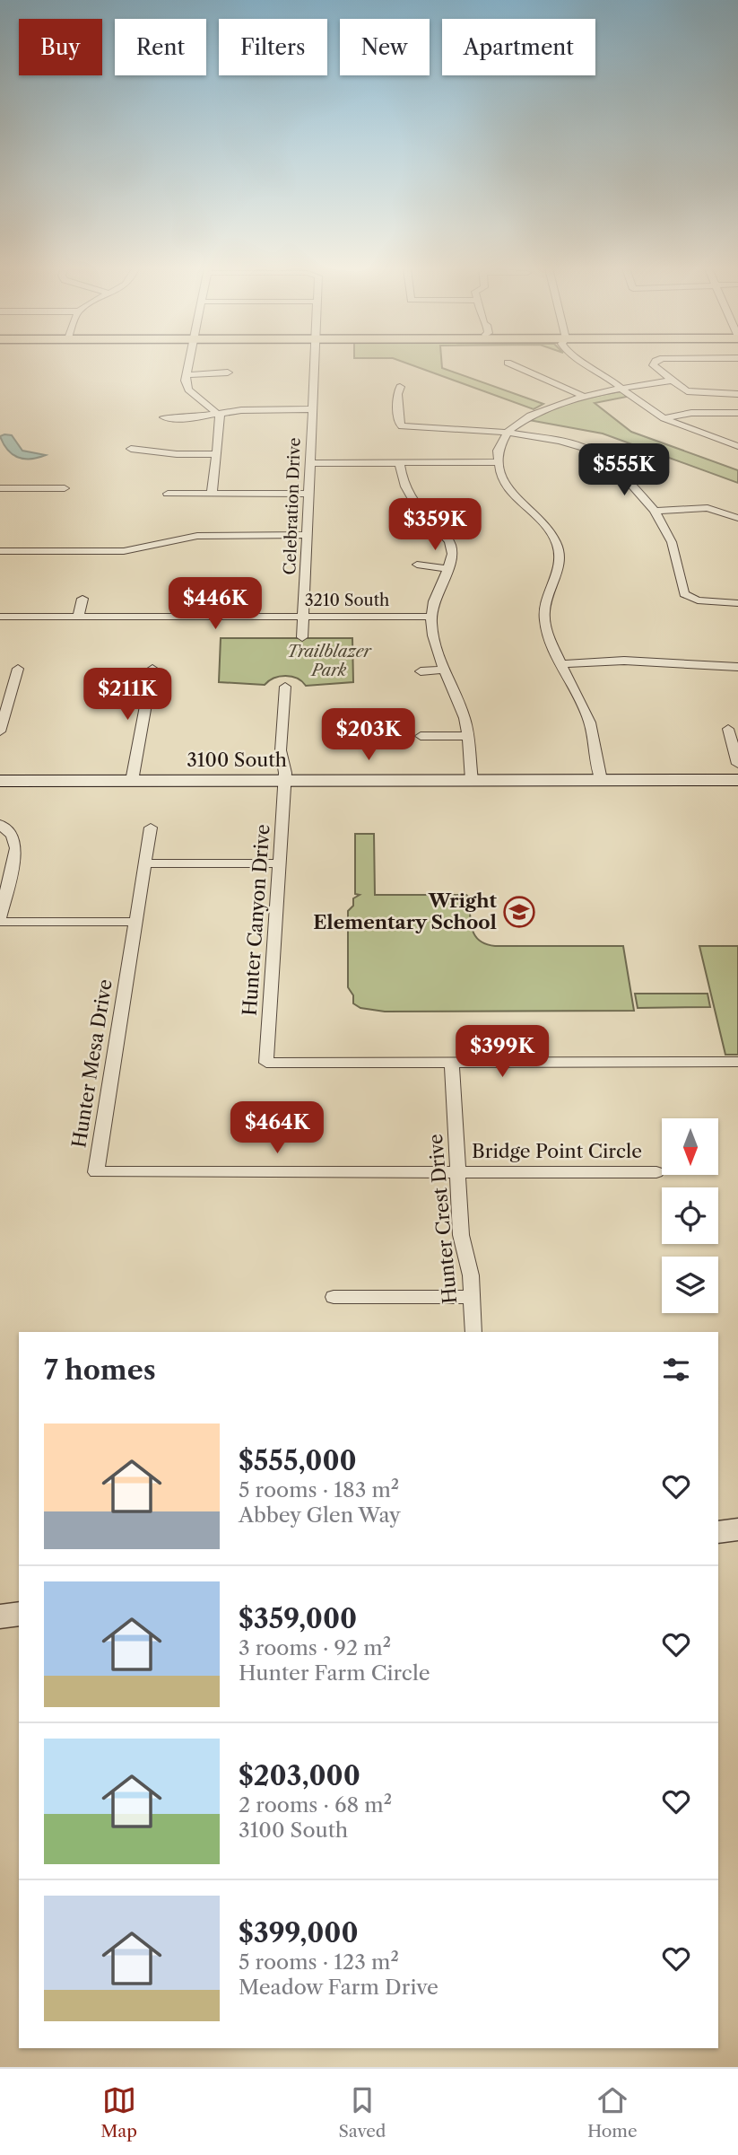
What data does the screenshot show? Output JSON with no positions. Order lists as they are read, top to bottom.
{
  "streets": {
    "main road": ["3100 South"],
    "street": [
      "Celebration Drive",
      "3210 South",
      "Hunter Canyon Drive",
      "Hunter Mesa Drive",
      "Bridge Point Circle",
      "Hunter Crest Drive"
    ]
  },
  "crossings": [
    ["Celebration Drive", "3210 South"],
    ["3100 South", "Hunter Canyon Drive"],
    ["Hunter Canyon Drive", "Hunter Crest Drive"],
    ["Hunter Mesa Drive", "Bridge Point Circle"],
    ["Hunter Mesa Drive", "Hunter Crest Drive"],
    ["Bridge Point Circle", "Hunter Crest Drive"]
  ],
  "parks": ["Trailblazer Park"],
  "places": {
    "school or university": ["Wright Elementary School"]
  },
  "north": "bottom",
  "page": {
    "chip": [
      "Buy",
      "Rent",
      "Filters",
      "New",
      "Apartment"
    ],
    "price": [
      "$555K",
      "$359K",
      "$446K",
      "$211K",
      "$203K",
      "$399K",
      "$464K"
    ],
    "heading": "7 homes",
    "list": [
      {
        "name": "$555,000",
        "note": "5 rooms · 183 m² · Abbey Glen Way"
      },
      {
        "name": "$359,000",
        "note": "3 rooms · 92 m² · Hunter Farm Circle"
      },
      {
        "name": "$203,000",
        "note": "2 rooms · 68 m² · 3100 South"
      },
      {
        "name": "$399,000",
        "note": "5 rooms · 123 m² · Meadow Farm Drive"
      }
    ],
    "tabs": ["Map", "Saved", "Home"]
  }
}
